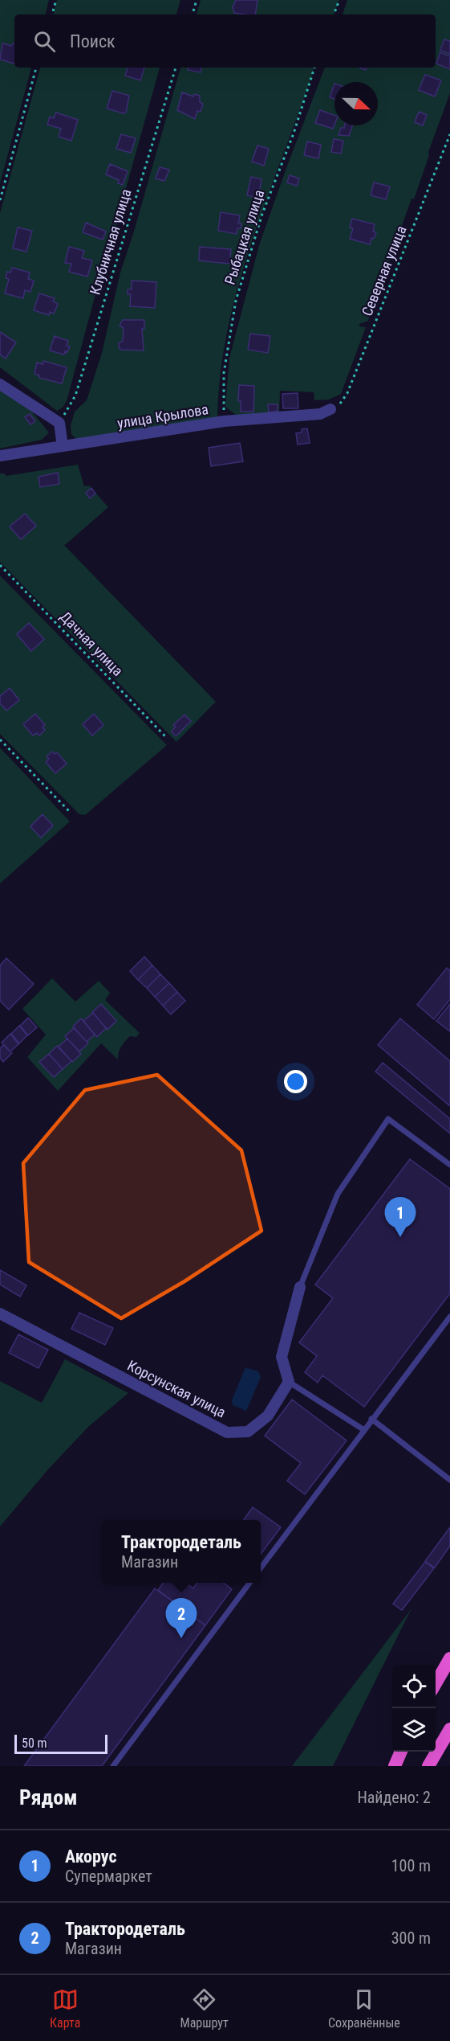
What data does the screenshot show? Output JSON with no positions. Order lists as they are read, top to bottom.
{
  "streets": {
    "street": ["улица Крылова", "Корсунская улица"],
    "path": [
      "Рыбацкая улица",
      "Клубничная улица",
      "Северная улица",
      "Дачная улица"
    ]
  },
  "crossings": [
    ["Рыбацкая улица", "улица Крылова"],
    ["Северная улица", "улица Крылова"]
  ],
  "scale_bar": "50 m",
  "north": "right",
  "page": {
    "search": "Поиск",
    "pins": ["1", "2"],
    "popup": ["Трактородеталь", "Магазин"],
    "scale": "50 m",
    "heading": ["Рядом", "Найдено: 2"],
    "list": [
      {
        "mark": "1",
        "name": "Акорус",
        "note": "Супермаркет",
        "value": "100 m"
      },
      {
        "mark": "2",
        "name": "Трактородеталь",
        "note": "Магазин",
        "value": "300 m"
      }
    ],
    "nav": ["Карта", "Маршрут", "Сохранённые"]
  }
}
